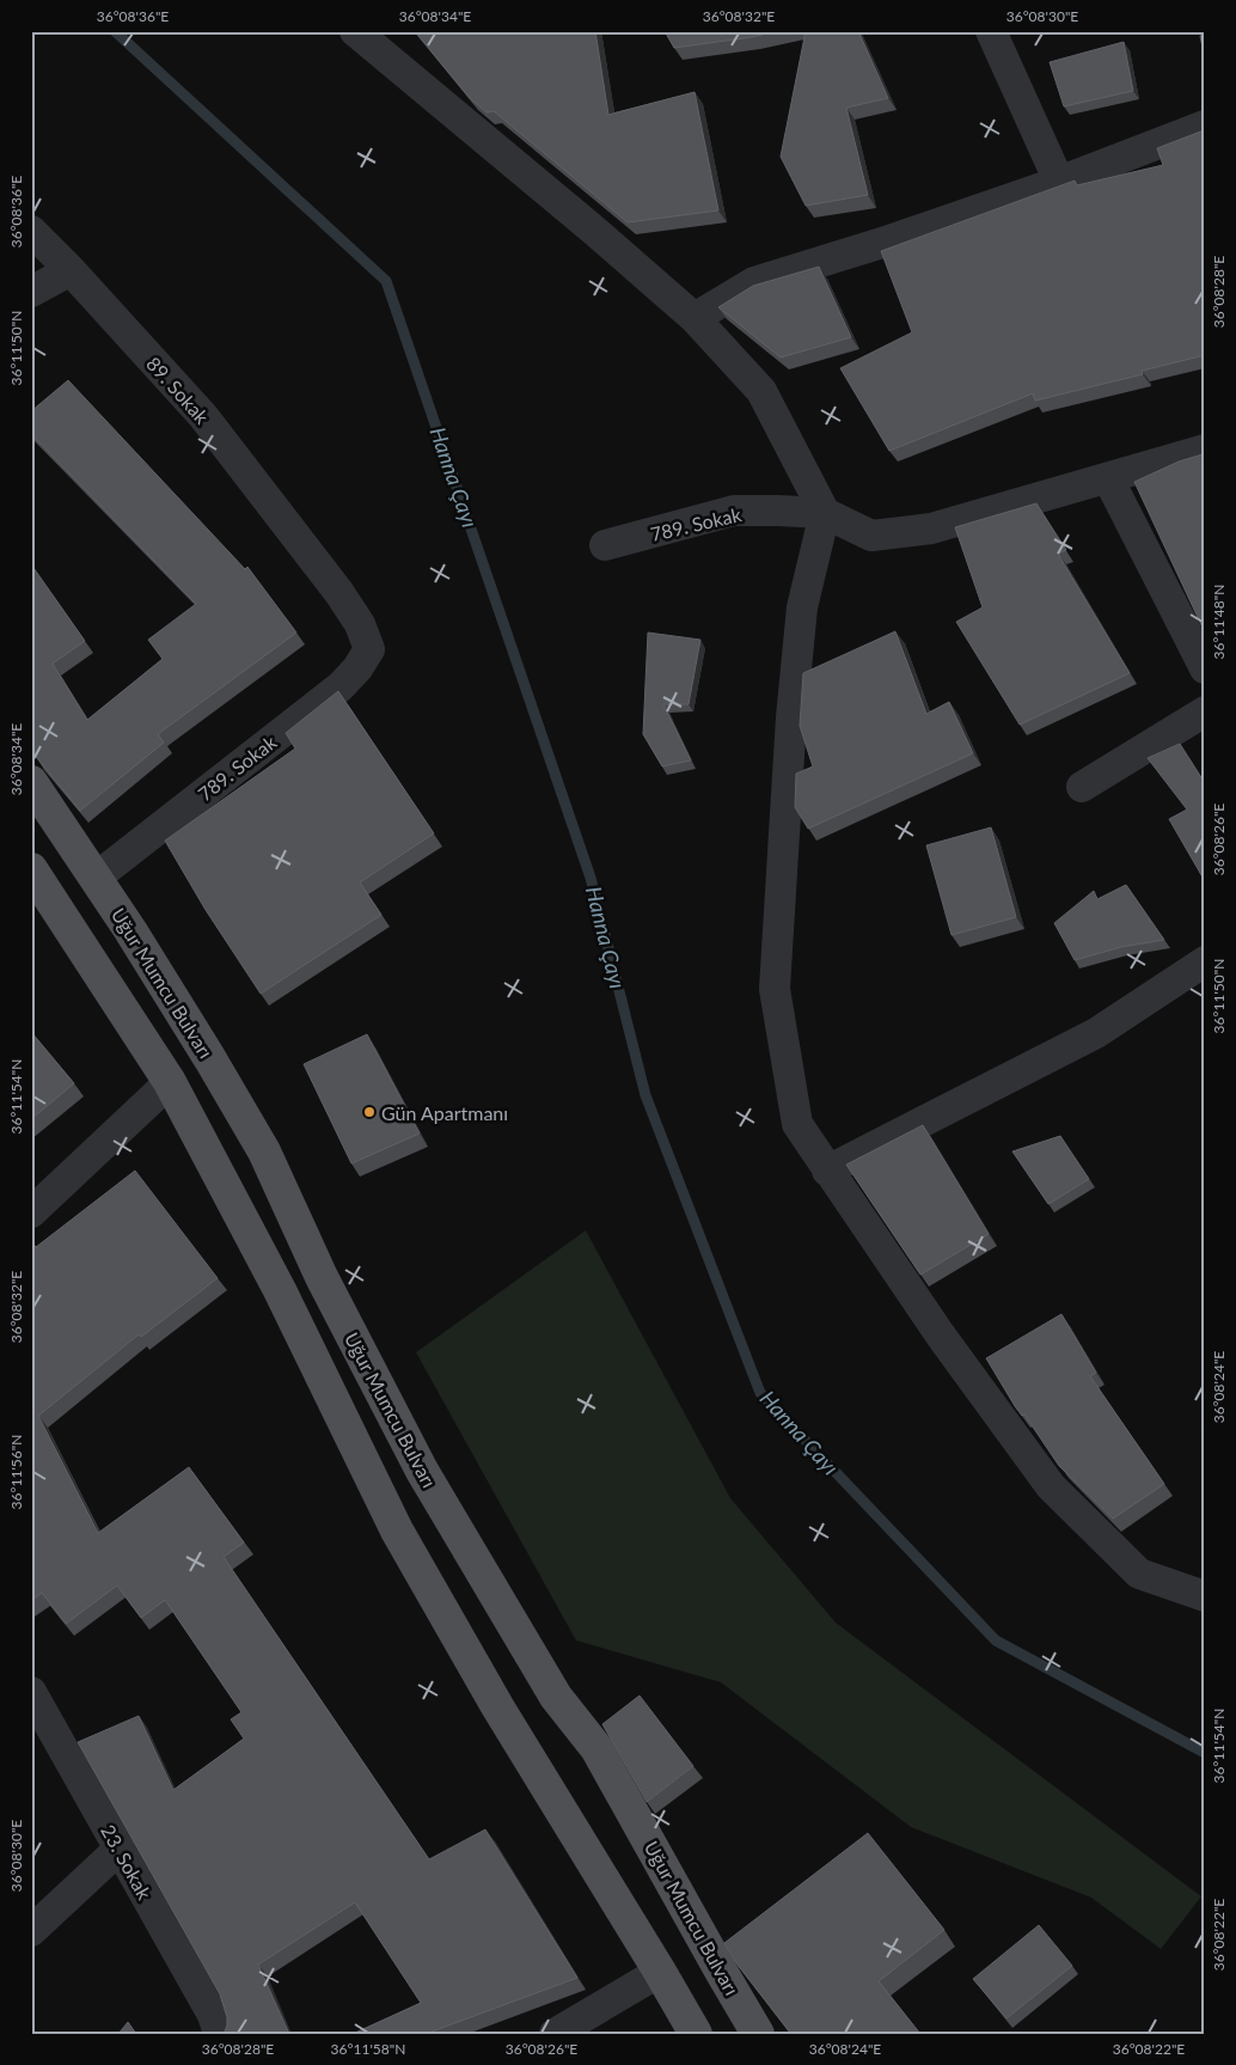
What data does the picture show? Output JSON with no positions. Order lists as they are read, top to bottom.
{
  "streets": {
    "main road": ["Uğur Mumcu Bulvarı"],
    "street": ["89. Sokak", "789. Sokak", "23. Sokak"]
  },
  "crossings": [
    ["89. Sokak", "789. Sokak"],
    ["789. Sokak", "Uğur Mumcu Bulvarı"]
  ],
  "water": ["Hanna Çayı"],
  "places": ["Gün Apartmanı"],
  "coordinates": [
    "36°08'36\"E",
    "36°08'34\"E",
    "36°08'32\"E",
    "36°08'30\"E",
    "36°08'28\"E",
    "36°11'50\"N",
    "36°11'48\"N",
    "36°08'26\"E",
    "36°11'54\"N",
    "36°08'24\"E",
    "36°11'56\"N",
    "36°08'22\"E",
    "36°11'58\"N"
  ]
}
